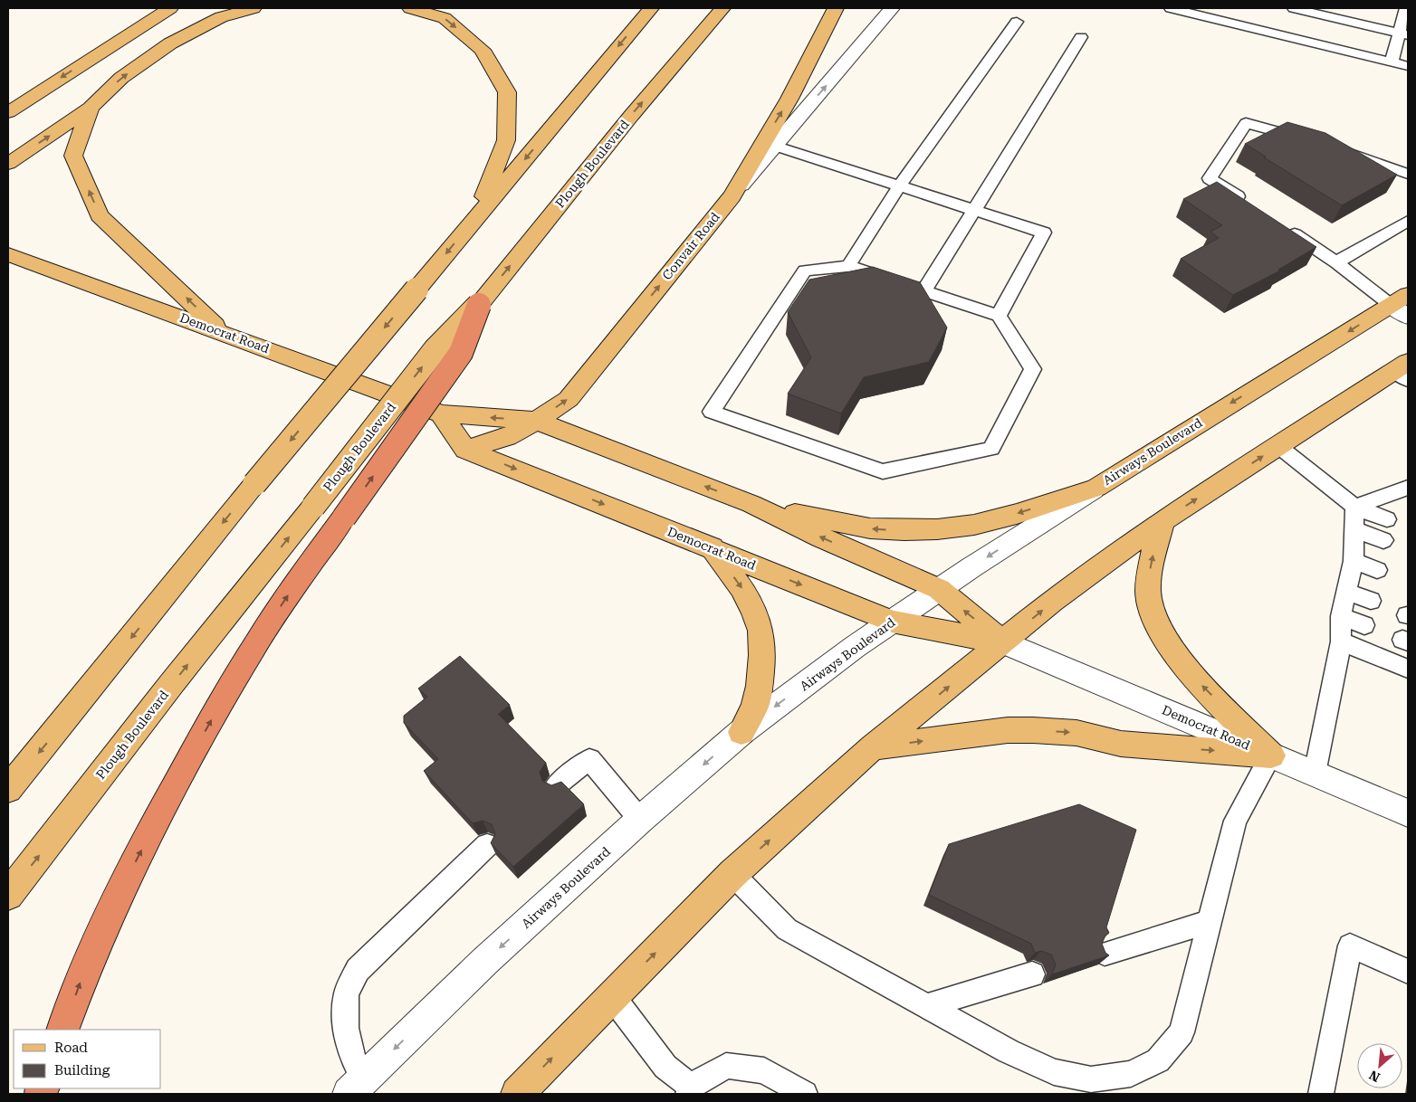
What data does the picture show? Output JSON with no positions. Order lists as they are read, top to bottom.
{
  "streets": {
    "main road": [
      "Plough Boulevard",
      "Convair Road",
      "Democrat Road",
      "Airways Boulevard"
    ]
  },
  "crossings": [
    ["Convair Road", "Democrat Road"],
    ["Democrat Road", "Airways Boulevard"]
  ],
  "one_way": ["Convair Road"],
  "legend": ["Road", "Building"],
  "north": "bottom left"
}
